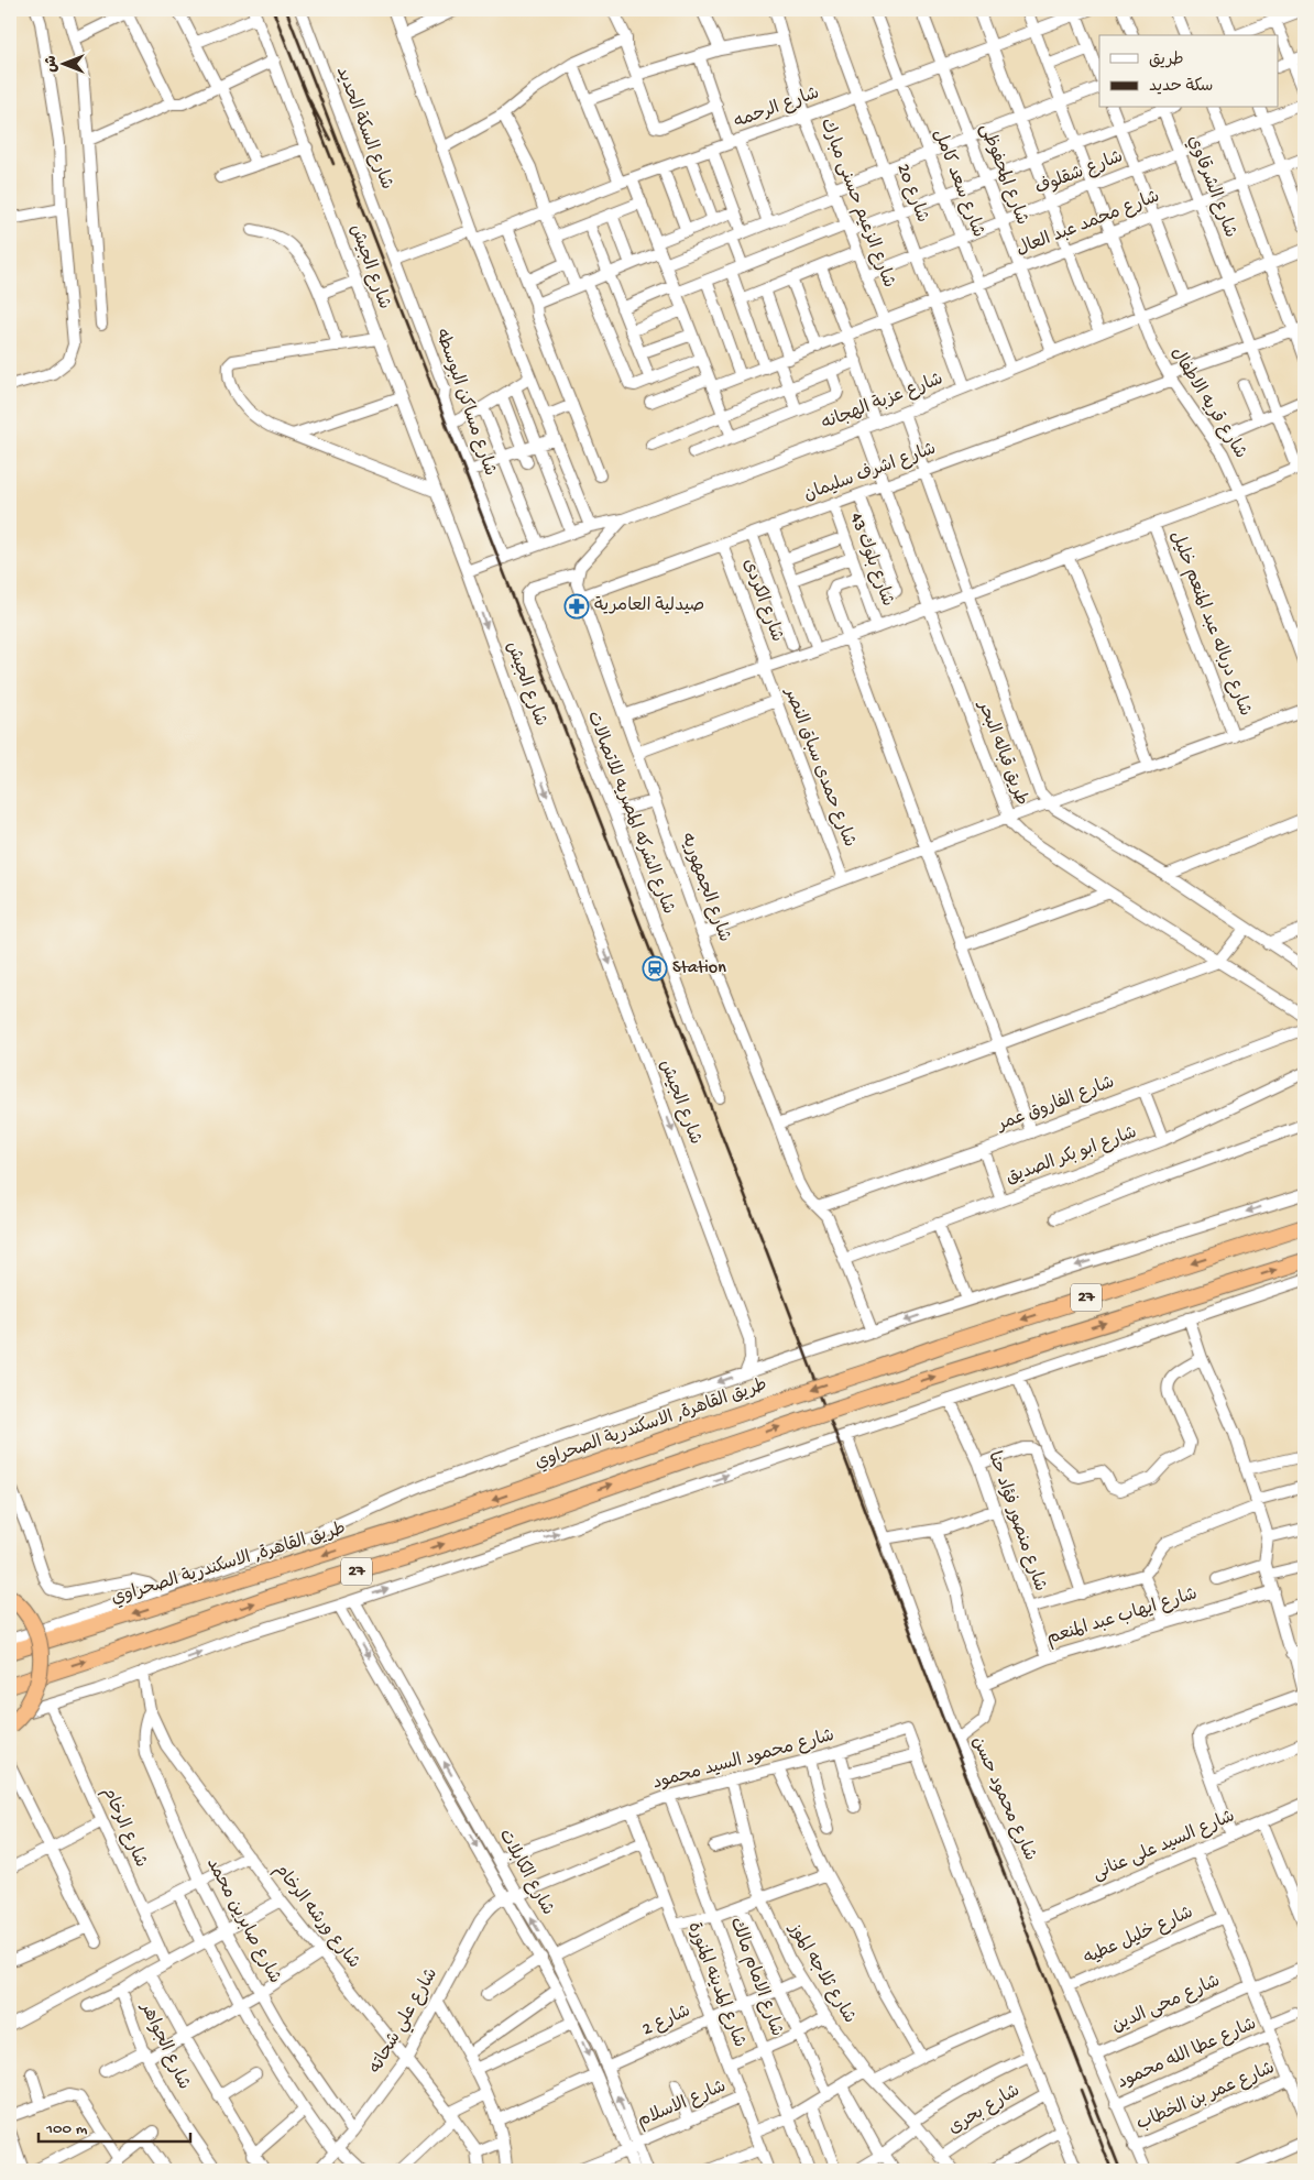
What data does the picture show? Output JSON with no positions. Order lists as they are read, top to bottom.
{
  "streets": {
    "highway": ["27", "طريق القاهرة, الاسكندرية الصحراوي"],
    "street": [
      "شارع الرحمه",
      "شارع السكة الحديد",
      "شارع شقلوف",
      "شارع المحفوظى",
      "شارع سعد كامل",
      "شارع الشرقاوي",
      "شارع 20",
      "شارع الزعيم حسنى مبارك",
      "شارع محمد عبد العال",
      "شارع الجيش",
      "شارع مساكن البوسطه",
      "شارع عزبة الهجانه",
      "شارع قريه الاطفال",
      "شارع اشرف سليمان",
      "شارع بلوك 43",
      "شارع الكردى",
      "شارع درباله عبد المنعم خليل",
      "طريق قباله البحر",
      "شارع حمدى سباق النصر",
      "شارع الشركه المصريه للاتصالات",
      "شارع الجمهوريه",
      "شارع الفاروق عمر",
      "شارع ابو بكر الصديق",
      "شارع منصور فؤاد حنا",
      "شارع ايهاب عبد المنعم",
      "شارع محمود السيد محمود",
      "شارع محمود حسن",
      "شارع الرخام",
      "شارع السيد على عنانى",
      "شارع الكابلات",
      "شارع ورشه الرخام",
      "شارع صابرين محمد",
      "شارع خليل عطيه",
      "شارع ثلاجه الموز",
      "شارع الامام مالك",
      "شارع المدينه المنورة",
      "شارع محى الدين",
      "شارع علي شحاته",
      "شارع 2",
      "شارع الجواهر",
      "شارع عطا الله محمود",
      "شارع عمر بن الخطاب",
      "شارع الاسلام",
      "شارع بحرى"
    ]
  },
  "crossings": [
    ["شارع الرحمه", "شارع السكة الحديد"],
    ["شارع الرحمه", "شارع المحفوظى"],
    ["شارع الرحمه", "شارع سعد كامل"],
    ["شارع الرحمه", "شارع 20"],
    ["شارع الرحمه", "شارع الزعيم حسنى مبارك"],
    ["شارع الرحمه", "شارع مساكن البوسطه"],
    ["شارع الرحمه", "شارع قريه الاطفال"],
    ["شارع السكة الحديد", "شارع مساكن البوسطه"],
    ["شارع شقلوف", "شارع المحفوظى"],
    ["شارع شقلوف", "شارع سعد كامل"],
    ["شارع شقلوف", "شارع الشرقاوي"],
    ["شارع شقلوف", "شارع 20"],
    ["شارع شقلوف", "شارع الزعيم حسنى مبارك"],
    ["شارع شقلوف", "شارع قريه الاطفال"],
    ["شارع المحفوظى", "شارع محمد عبد العال"],
    ["شارع المحفوظى", "شارع عزبة الهجانه"],
    ["شارع سعد كامل", "شارع محمد عبد العال"],
    ["شارع سعد كامل", "شارع عزبة الهجانه"],
    ["شارع الشرقاوي", "شارع محمد عبد العال"],
    ["شارع الشرقاوي", "شارع عزبة الهجانه"],
    ["شارع الشرقاوي", "شارع اشرف سليمان"],
    ["شارع 20", "شارع محمد عبد العال"],
    ["شارع 20", "شارع عزبة الهجانه"],
    ["شارع الزعيم حسنى مبارك", "شارع محمد عبد العال"],
    ["شارع الزعيم حسنى مبارك", "شارع عزبة الهجانه"],
    ["شارع محمد عبد العال", "شارع قريه الاطفال"],
    ["شارع الجيش", "شارع عزبة الهجانه"],
    ["شارع مساكن البوسطه", "شارع عزبة الهجانه"],
    ["شارع عزبة الهجانه", "شارع قريه الاطفال"],
    ["شارع عزبة الهجانه", "طريق قباله البحر"],
    ["شارع قريه الاطفال", "شارع اشرف سليمان"],
    ["شارع اشرف سليمان", "شارع بلوك 43"],
    ["شارع اشرف سليمان", "شارع الكردى"],
    ["شارع اشرف سليمان", "طريق قباله البحر"],
    ["شارع اشرف سليمان", "شارع الجمهوريه"],
    ["شارع الكردى", "شارع حمدى سباق النصر"],
    ["شارع الشركه المصريه للاتصالات", "شارع الجمهوريه"],
    ["شارع الجمهوريه", "شارع الفاروق عمر"],
    ["شارع الجمهوريه", "شارع ابو بكر الصديق"],
    ["شارع منصور فؤاد حنا", "شارع ايهاب عبد المنعم"],
    ["شارع محمود السيد محمود", "شارع الكابلات"],
    ["شارع محمود السيد محمود", "شارع ثلاجه الموز"],
    ["شارع محمود السيد محمود", "شارع الامام مالك"],
    ["شارع محمود السيد محمود", "شارع المدينه المنورة"],
    ["شارع محمود حسن", "شارع السيد على عنانى"],
    ["شارع محمود حسن", "شارع خليل عطيه"],
    ["شارع محمود حسن", "شارع محى الدين"],
    ["شارع محمود حسن", "شارع عطا الله محمود"],
    ["شارع محمود حسن", "شارع عمر بن الخطاب"],
    ["شارع الكابلات", "شارع علي شحاته"],
    ["شارع الكابلات", "شارع 2"],
    ["شارع الكابلات", "شارع الاسلام"],
    ["شارع ورشه الرخام", "شارع صابرين محمد"],
    ["شارع ورشه الرخام", "شارع علي شحاته"],
    ["شارع صابرين محمد", "شارع علي شحاته"],
    ["شارع ثلاجه الموز", "شارع 2"],
    ["شارع ثلاجه الموز", "شارع بحرى"],
    ["شارع الامام مالك", "شارع 2"],
    ["شارع المدينه المنورة", "شارع علي شحاته"],
    ["شارع المدينه المنورة", "شارع 2"],
    ["شارع المدينه المنورة", "شارع الاسلام"]
  ],
  "one_way": ["شارع الجيش"],
  "places": {
    "pharmacy": ["صيدلية العامرية"],
    "station": ["Station"]
  },
  "legend": ["طريق", "سكة حديد"],
  "scale_bar": "100 m",
  "north": "left"
}
